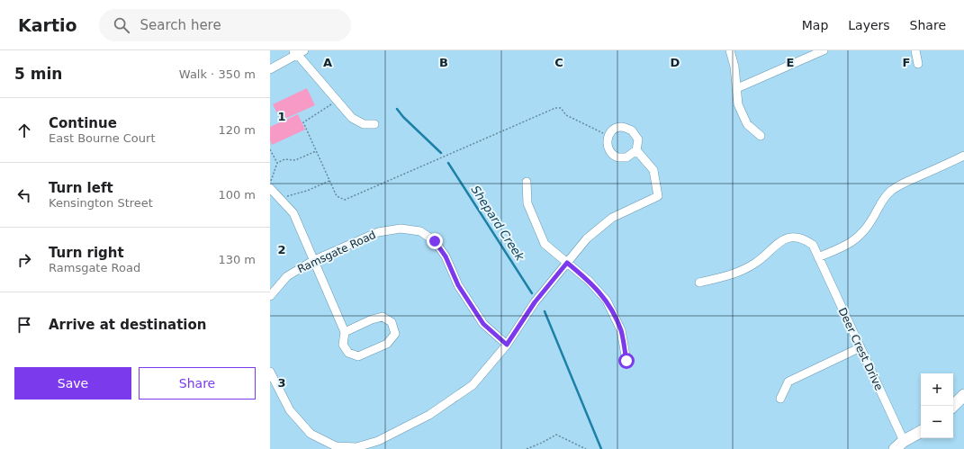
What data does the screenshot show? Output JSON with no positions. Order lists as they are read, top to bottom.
{
  "streets": {
    "street": ["Ramsgate Road", "Deer Crest Drive"]
  },
  "water": ["Shepard Creek"],
  "page": {
    "header": "Kartio",
    "search": "Search here",
    "nav": ["Map", "Layers", "Share"],
    "heading": ["5 min", "Walk · 350 m"],
    "list": [
      ["Continue", "East Bourne Court", "120 m"],
      ["Turn left", "Kensington Street", "100 m"],
      ["Turn right", "Ramsgate Road", "130 m"],
      "Arrive at destination"
    ],
    "buttons": ["Save", "Share"],
    "map_buttons": ["+", "−"]
  },
  "grid": {
    "columns": [
      "A",
      "B",
      "C",
      "D",
      "E",
      "F"
    ],
    "rows": ["1", "2", "3"]
  }
}
